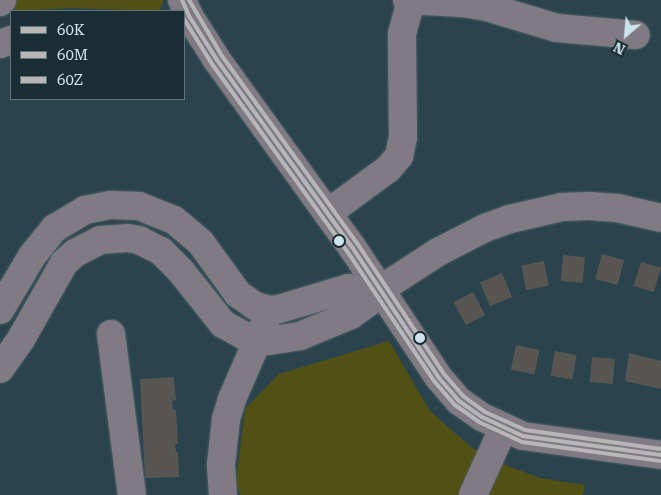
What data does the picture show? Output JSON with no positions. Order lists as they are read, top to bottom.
{
  "lines": ["transit line 60K", "transit line 60Z", "transit line 60M"],
  "legend": ["60K", "60M", "60Z"],
  "north": "bottom left"
}
